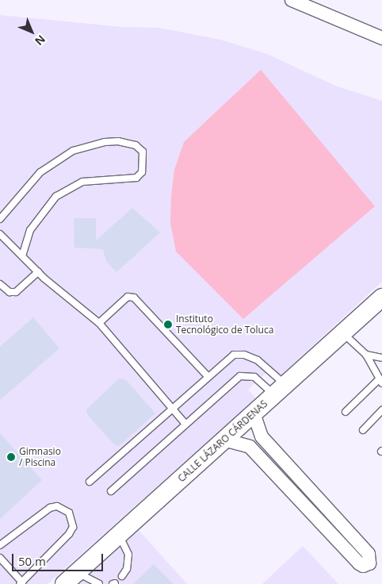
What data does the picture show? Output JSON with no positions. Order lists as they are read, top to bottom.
{
  "streets": {
    "street": ["CALLE LÁZARO CÁRDENAS"]
  },
  "places": ["Instituto Tecnológico de Toluca", "Gimnasio / Piscina"],
  "scale_bar": "50 m",
  "north": "bottom right"
}
